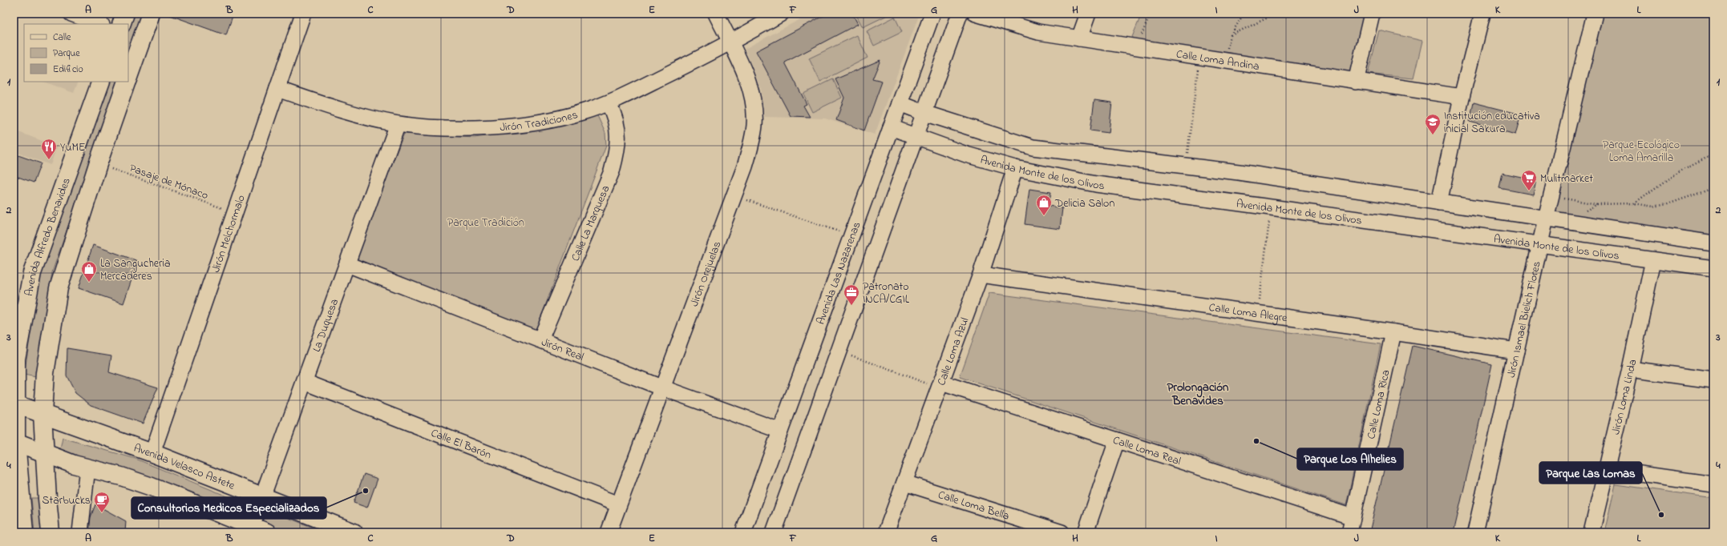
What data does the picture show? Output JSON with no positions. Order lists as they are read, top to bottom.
{
  "streets": {
    "main road": ["Avenida Alfredo Benavides", "Avenida Velasco Astete"],
    "street": [
      "Calle Loma Andina",
      "Jirón Tradiciones",
      "Avenida Monte de los Olivos",
      "Calle La Marquesa",
      "Jirón Melchormalo",
      "Jirón Orejuelas",
      "Avenida Las Nazarenas",
      "Calle Loma Alegre",
      "Jirón Ismael Bielich Flores",
      "La Duquesa",
      "Jirón Real",
      "Calle Loma Azul",
      "Jirón Loma Linda",
      "Calle Loma Rica",
      "Calle El Barón",
      "Calle Loma Real",
      "Calle Loma Bella"
    ],
    "path": ["Pasaje de Mónaco"]
  },
  "crossings": [
    ["Jirón Tradiciones", "Calle La Marquesa"],
    ["Jirón Tradiciones", "Jirón Melchormalo"],
    ["Jirón Tradiciones", "Jirón Orejuelas"],
    ["Jirón Tradiciones", "La Duquesa"],
    ["Avenida Monte de los Olivos", "Avenida Las Nazarenas"],
    ["Avenida Monte de los Olivos", "Jirón Ismael Bielich Flores"],
    ["Avenida Monte de los Olivos", "Calle Loma Azul"],
    ["Avenida Monte de los Olivos", "Jirón Loma Linda"],
    ["Pasaje de Mónaco", "Jirón Melchormalo"],
    ["Calle La Marquesa", "Jirón Real"],
    ["Jirón Melchormalo", "Avenida Velasco Astete"],
    ["Avenida Alfredo Benavides", "Avenida Velasco Astete"],
    ["Jirón Orejuelas", "Jirón Real"],
    ["Jirón Orejuelas", "Calle El Barón"],
    ["Avenida Las Nazarenas", "Jirón Real"],
    ["Calle Loma Alegre", "Jirón Ismael Bielich Flores"],
    ["Calle Loma Alegre", "Calle Loma Azul"],
    ["Calle Loma Alegre", "Calle Loma Rica"],
    ["La Duquesa", "Jirón Real"],
    ["La Duquesa", "Calle El Barón"],
    ["La Duquesa", "Avenida Velasco Astete"],
    ["Calle Loma Azul", "Calle Loma Real"],
    ["Calle Loma Azul", "Calle Loma Bella"],
    ["Calle Loma Rica", "Calle Loma Real"]
  ],
  "districts": ["Prolongación Benavides"],
  "parks": ["Parque Ecológico Loma Amarilla", "Parque Tradición"],
  "places": {
    "school or university": ["Institución educativa inicial Sakura"],
    "restaurant": ["YuME"],
    "supermarket": ["Mulitmarket"],
    "shop": ["Delicia Salon", "La Sangucheria Mercaderes"],
    "office": ["Patronato INCA/CGIL"],
    "other": ["Parque Los Alhelies", "Consultorios Medicos Especializados", "Parque Las Lomas"],
    "cafe": ["Starbucks"]
  },
  "legend": ["Calle", "Parque", "Edificio"],
  "grid": {
    "columns": [
      "A",
      "B",
      "C",
      "D",
      "E",
      "F",
      "G",
      "H",
      "I",
      "J",
      "K",
      "L"
    ],
    "rows": [
      "1",
      "2",
      "3",
      "4"
    ]
  }
}
